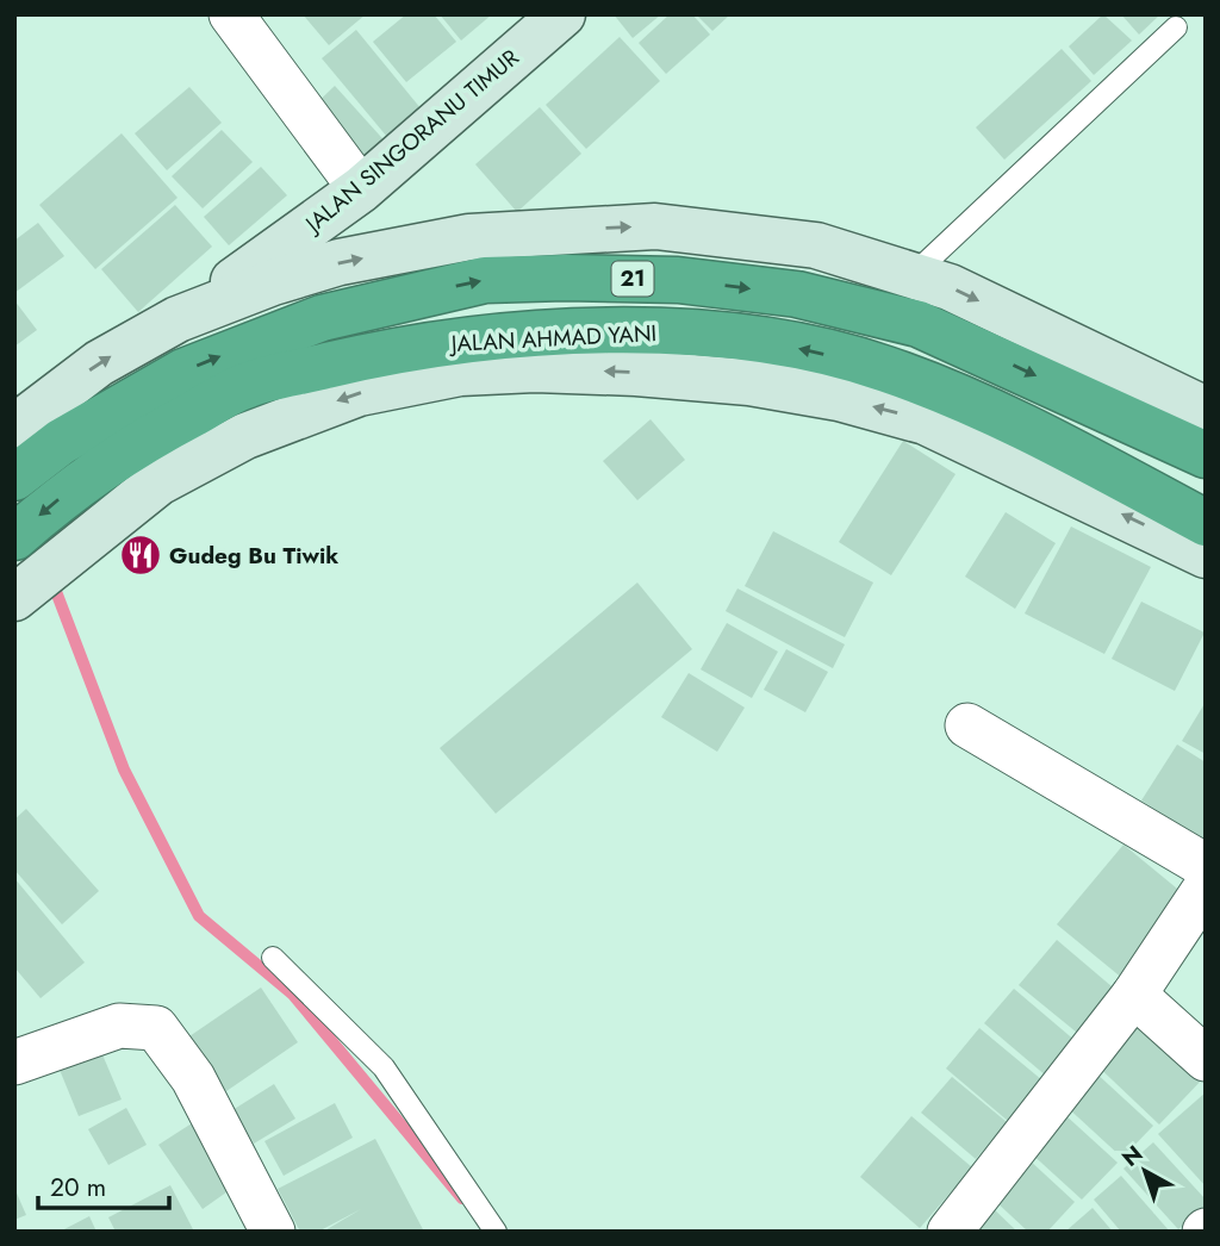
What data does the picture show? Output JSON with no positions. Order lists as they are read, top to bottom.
{
  "streets": {
    "highway": ["21", "JALAN AHMAD YANI"],
    "street": ["JALAN SINGORANU TIMUR"]
  },
  "places": {
    "restaurant": ["Gudeg Bu Tiwik"]
  },
  "scale_bar": "20 m",
  "north": "top left"
}
